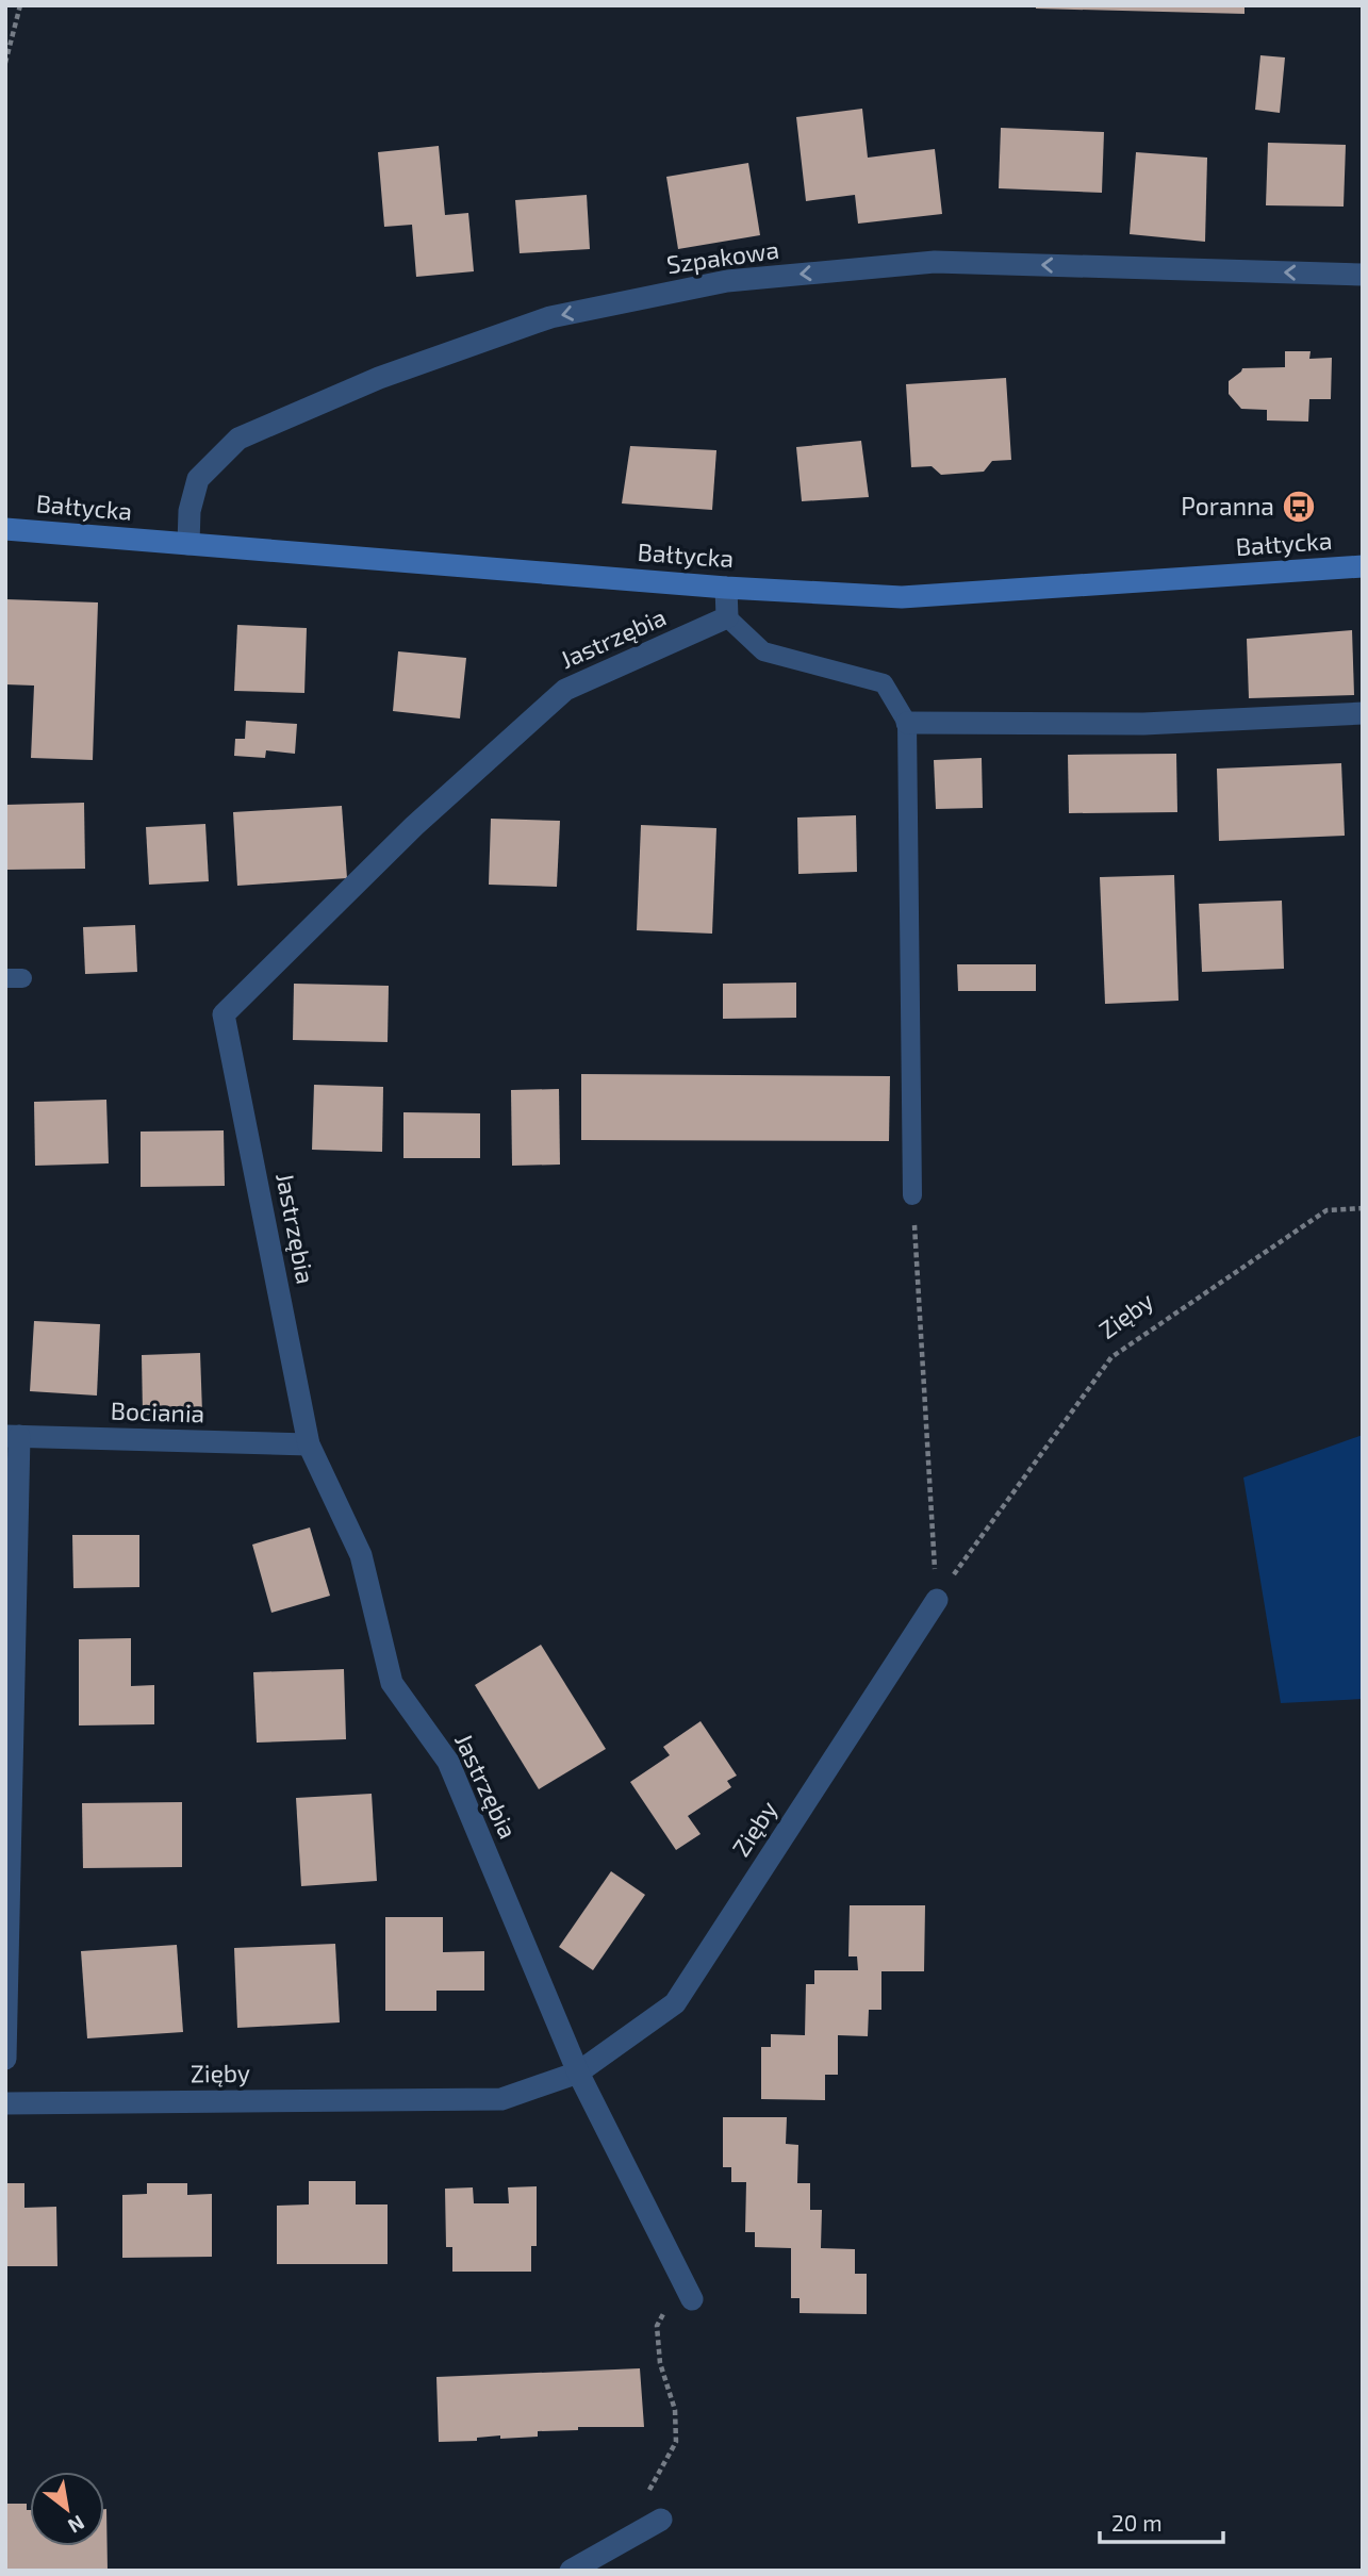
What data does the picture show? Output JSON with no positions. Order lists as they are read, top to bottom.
{
  "streets": {
    "main road": ["Bałtycka"],
    "street": [
      "Szpakowa",
      "Jastrzębia",
      "Zięby",
      "Bociania"
    ]
  },
  "crossings": [
    ["Szpakowa", "Bałtycka"],
    ["Jastrzębia", "Zięby"],
    ["Jastrzębia", "Bociania"]
  ],
  "one_way": ["Szpakowa"],
  "places": {
    "bus stop": ["Poranna"]
  },
  "scale_bar": "20 m",
  "north": "bottom right"
}
